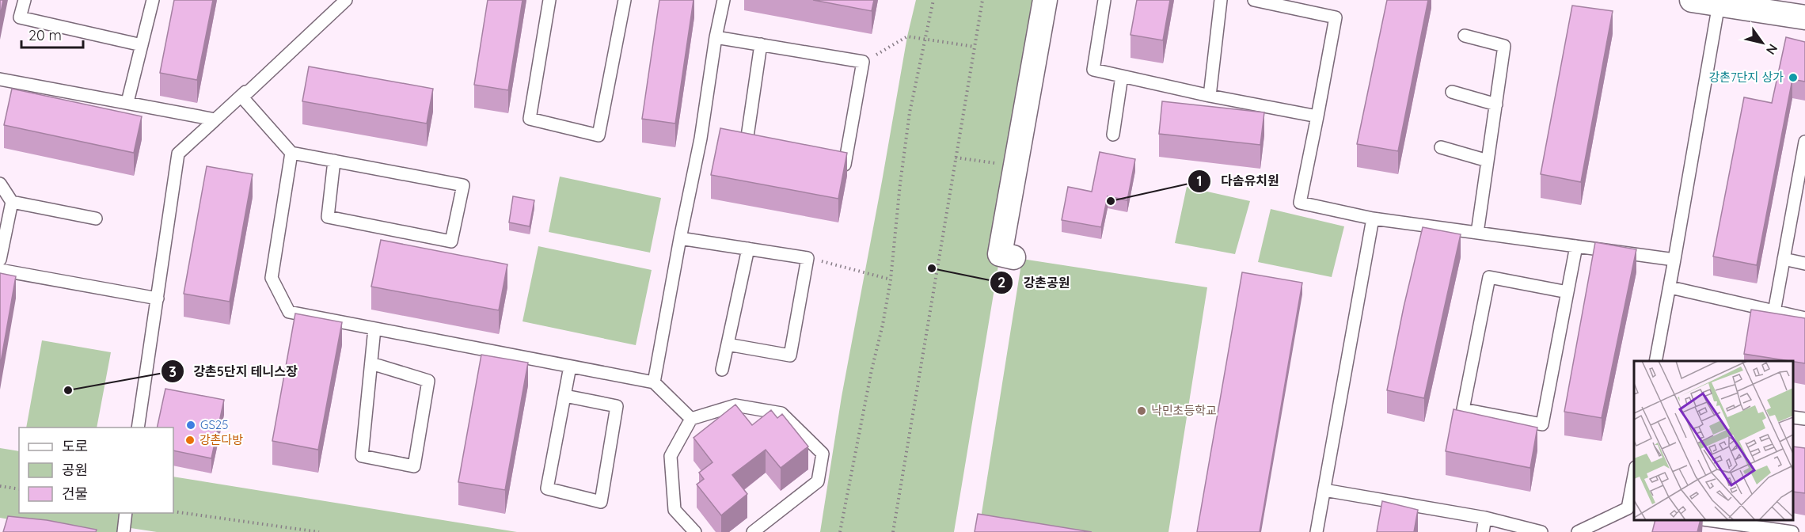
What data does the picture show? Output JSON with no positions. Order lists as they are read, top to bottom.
{
  "places": [
    "강촌7단지 상가",
    "다솜유치원",
    "강촌공원",
    "강촌5단지 테니스장",
    "낙민초등학교",
    "GS25",
    "강촌다방"
  ],
  "legend": ["도로", "공원", "건물"],
  "scale_bar": "20 m",
  "north": "bottom right"
}
